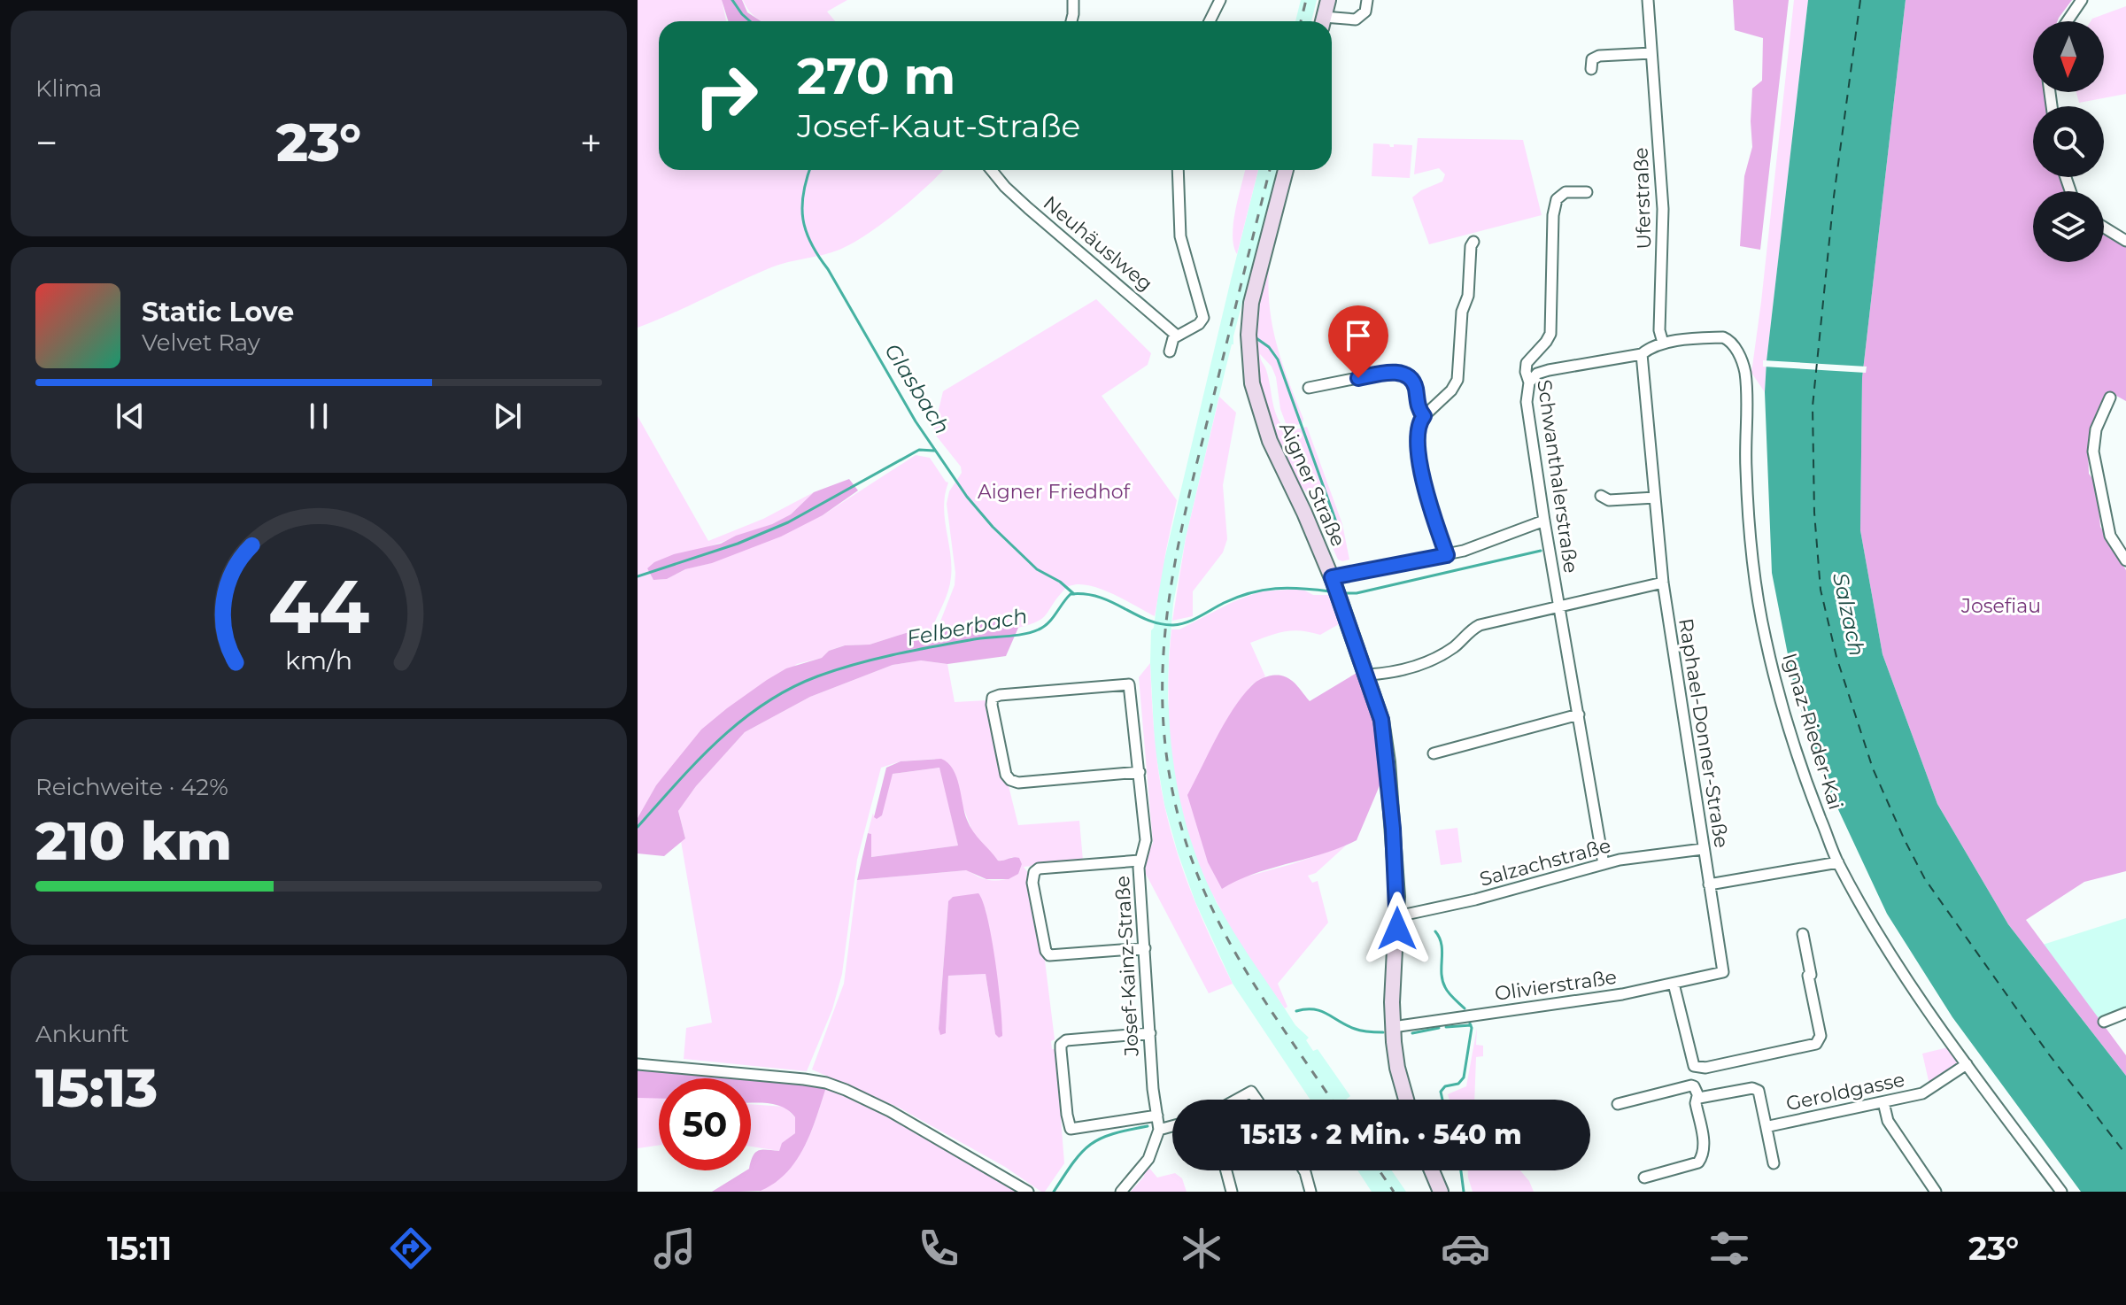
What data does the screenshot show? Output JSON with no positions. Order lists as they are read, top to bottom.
{
  "streets": {
    "main road": ["Aigner Straße"],
    "street": [
      "Uferstraße",
      "Neuhäuslweg",
      "Schwanthalerstraße",
      "Ignaz-Rieder-Kai",
      "Raphael-Donner-Straße",
      "Salzachstraße",
      "Josef-Kainz-Straße",
      "Olivierstraße",
      "Geroldgasse"
    ]
  },
  "crossings": [
    ["Uferstraße", "Ignaz-Rieder-Kai"],
    ["Schwanthalerstraße", "Ignaz-Rieder-Kai"],
    ["Schwanthalerstraße", "Salzachstraße"],
    ["Aigner Straße", "Salzachstraße"],
    ["Aigner Straße", "Olivierstraße"],
    ["Ignaz-Rieder-Kai", "Raphael-Donner-Straße"],
    ["Ignaz-Rieder-Kai", "Geroldgasse"],
    ["Raphael-Donner-Straße", "Salzachstraße"],
    ["Raphael-Donner-Straße", "Olivierstraße"]
  ],
  "water": ["Glasbach", "Salzach", "Felberbach"],
  "parks": ["Aigner Friedhof", "Josefiau"],
  "north": "bottom",
  "page": {
    "tile": [
      "Klima",
      ["Reichweite · 42%", "210 km"],
      ["Ankunft", "15:13"]
    ],
    "turn": ["270 m", "Josef-Kaut-Straße"],
    "heat": ["−", "23°", "+"],
    "song": ["Static Love", "Velvet Ray"],
    "limit": "50",
    "trip": "15:13 · 2 Min. · 540 m",
    "tabs": ["15:11", "23°"],
    "gauge": ["44", "km/h"]
  }
}
